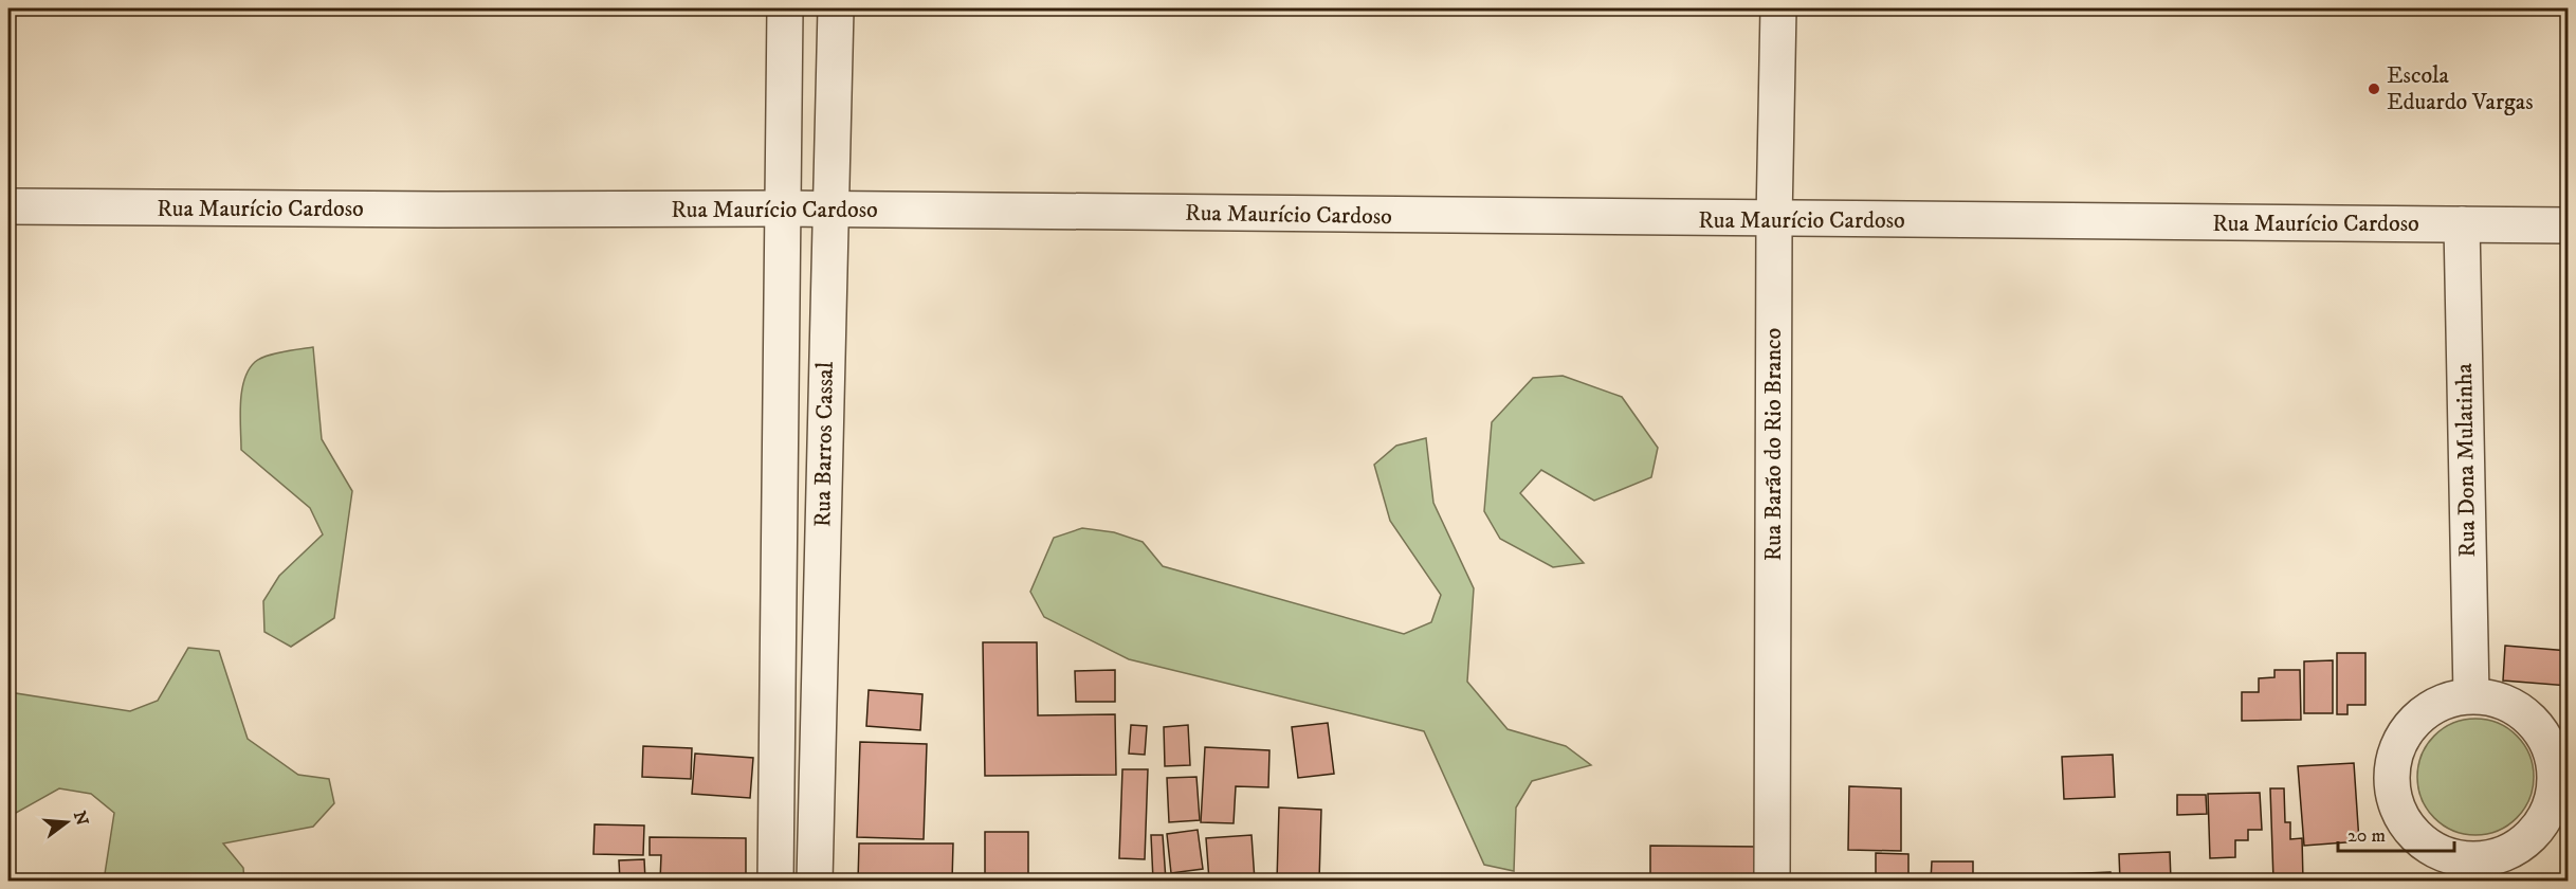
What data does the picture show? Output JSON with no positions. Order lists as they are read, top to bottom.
{
  "streets": {
    "street": [
      "Rua Maurício Cardoso",
      "Rua Barros Cassal",
      "Rua Barão do Rio Branco",
      "Rua Dona Mulatinha"
    ]
  },
  "crossings": [
    ["Rua Maurício Cardoso", "Rua Barros Cassal"],
    ["Rua Maurício Cardoso", "Rua Barão do Rio Branco"],
    ["Rua Maurício Cardoso", "Rua Dona Mulatinha"]
  ],
  "places": ["Escola Eduardo Vargas"],
  "scale_bar": "20 m",
  "north": "right"
}
